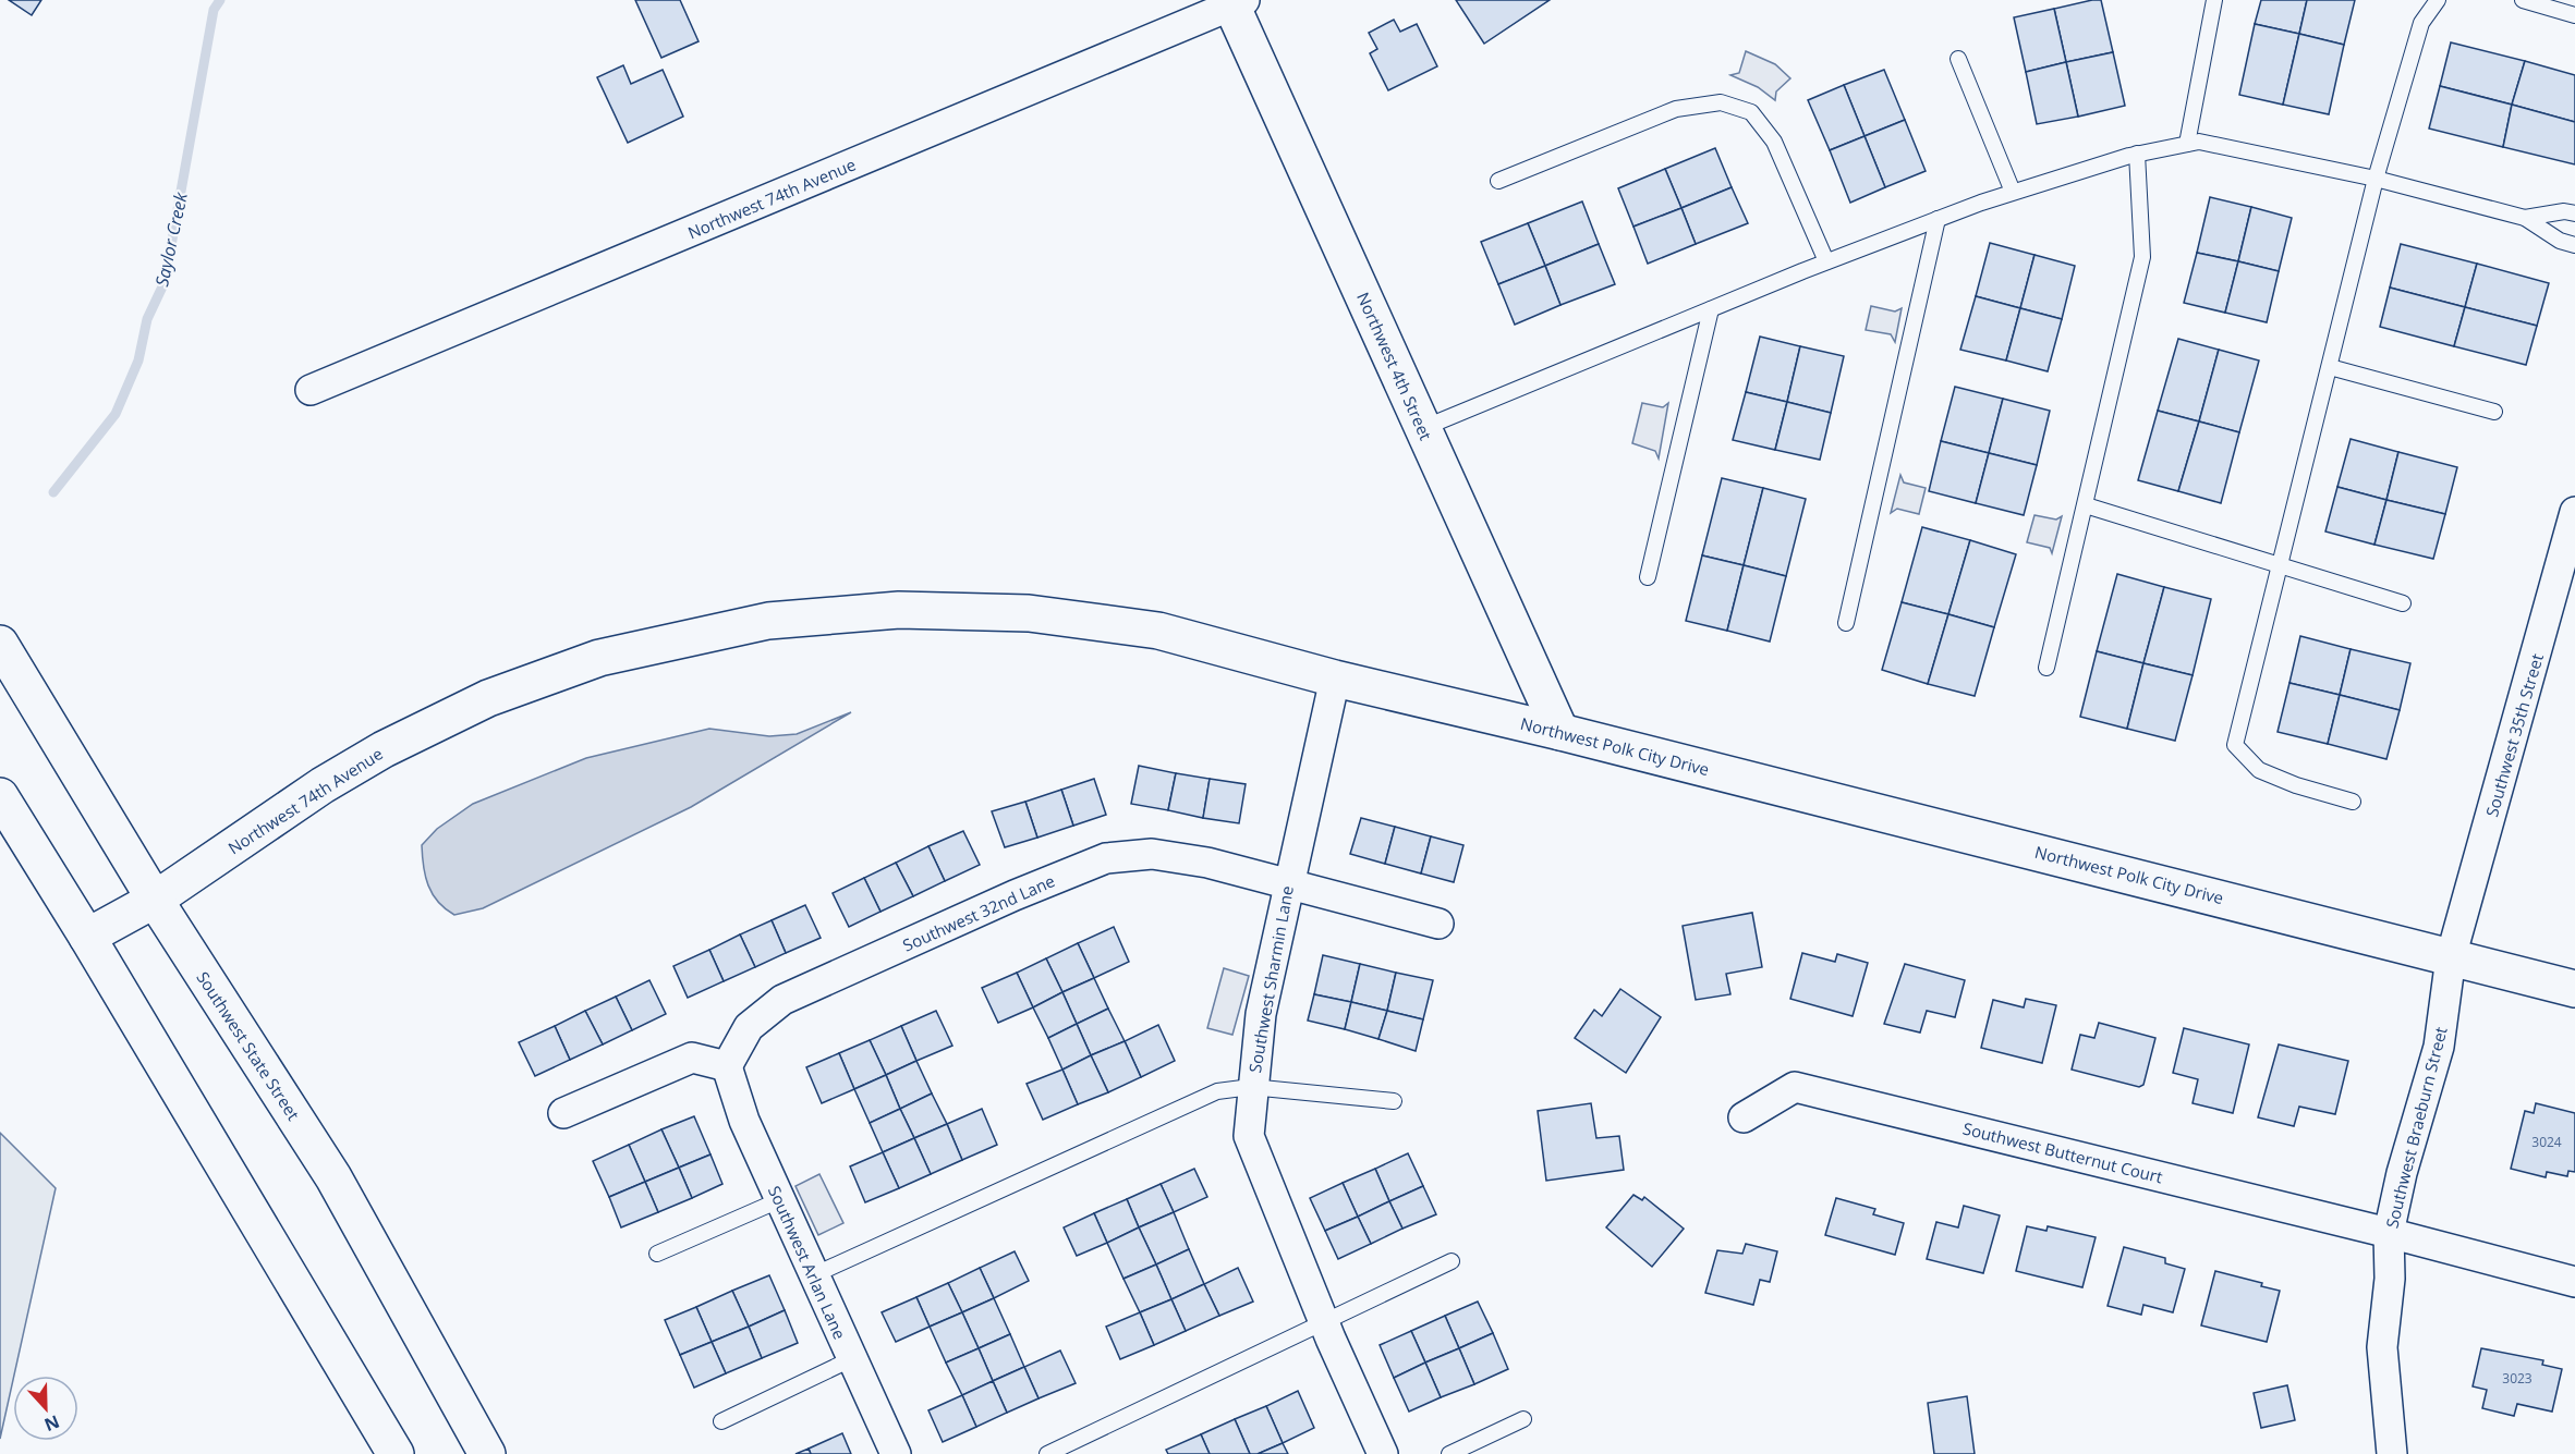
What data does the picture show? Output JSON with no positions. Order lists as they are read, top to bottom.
{
  "streets": {
    "street": [
      "Northwest 74th Avenue",
      "Northwest 4th Street",
      "Southwest 35th Street",
      "Northwest Polk City Drive",
      "Southwest 32nd Lane",
      "Southwest Sharmin Lane",
      "Southwest State Street",
      "Southwest Braeburn Street",
      "Southwest Butternut Court",
      "Southwest Arlan Lane"
    ]
  },
  "crossings": [
    ["Northwest 74th Avenue", "Northwest 4th Street"],
    ["Northwest 74th Avenue", "Northwest Polk City Drive"],
    ["Northwest 74th Avenue", "Southwest State Street"],
    ["Northwest 4th Street", "Northwest Polk City Drive"],
    ["Southwest 35th Street", "Northwest Polk City Drive"],
    ["Southwest 35th Street", "Southwest Braeburn Street"],
    ["Northwest Polk City Drive", "Southwest Sharmin Lane"],
    ["Northwest Polk City Drive", "Southwest Braeburn Street"],
    ["Southwest 32nd Lane", "Southwest Sharmin Lane"],
    ["Southwest 32nd Lane", "Southwest Arlan Lane"],
    ["Southwest Braeburn Street", "Southwest Butternut Court"]
  ],
  "water": ["Saylor Creek"],
  "house_numbers": ["3024", "3023"],
  "north": "bottom"
}
